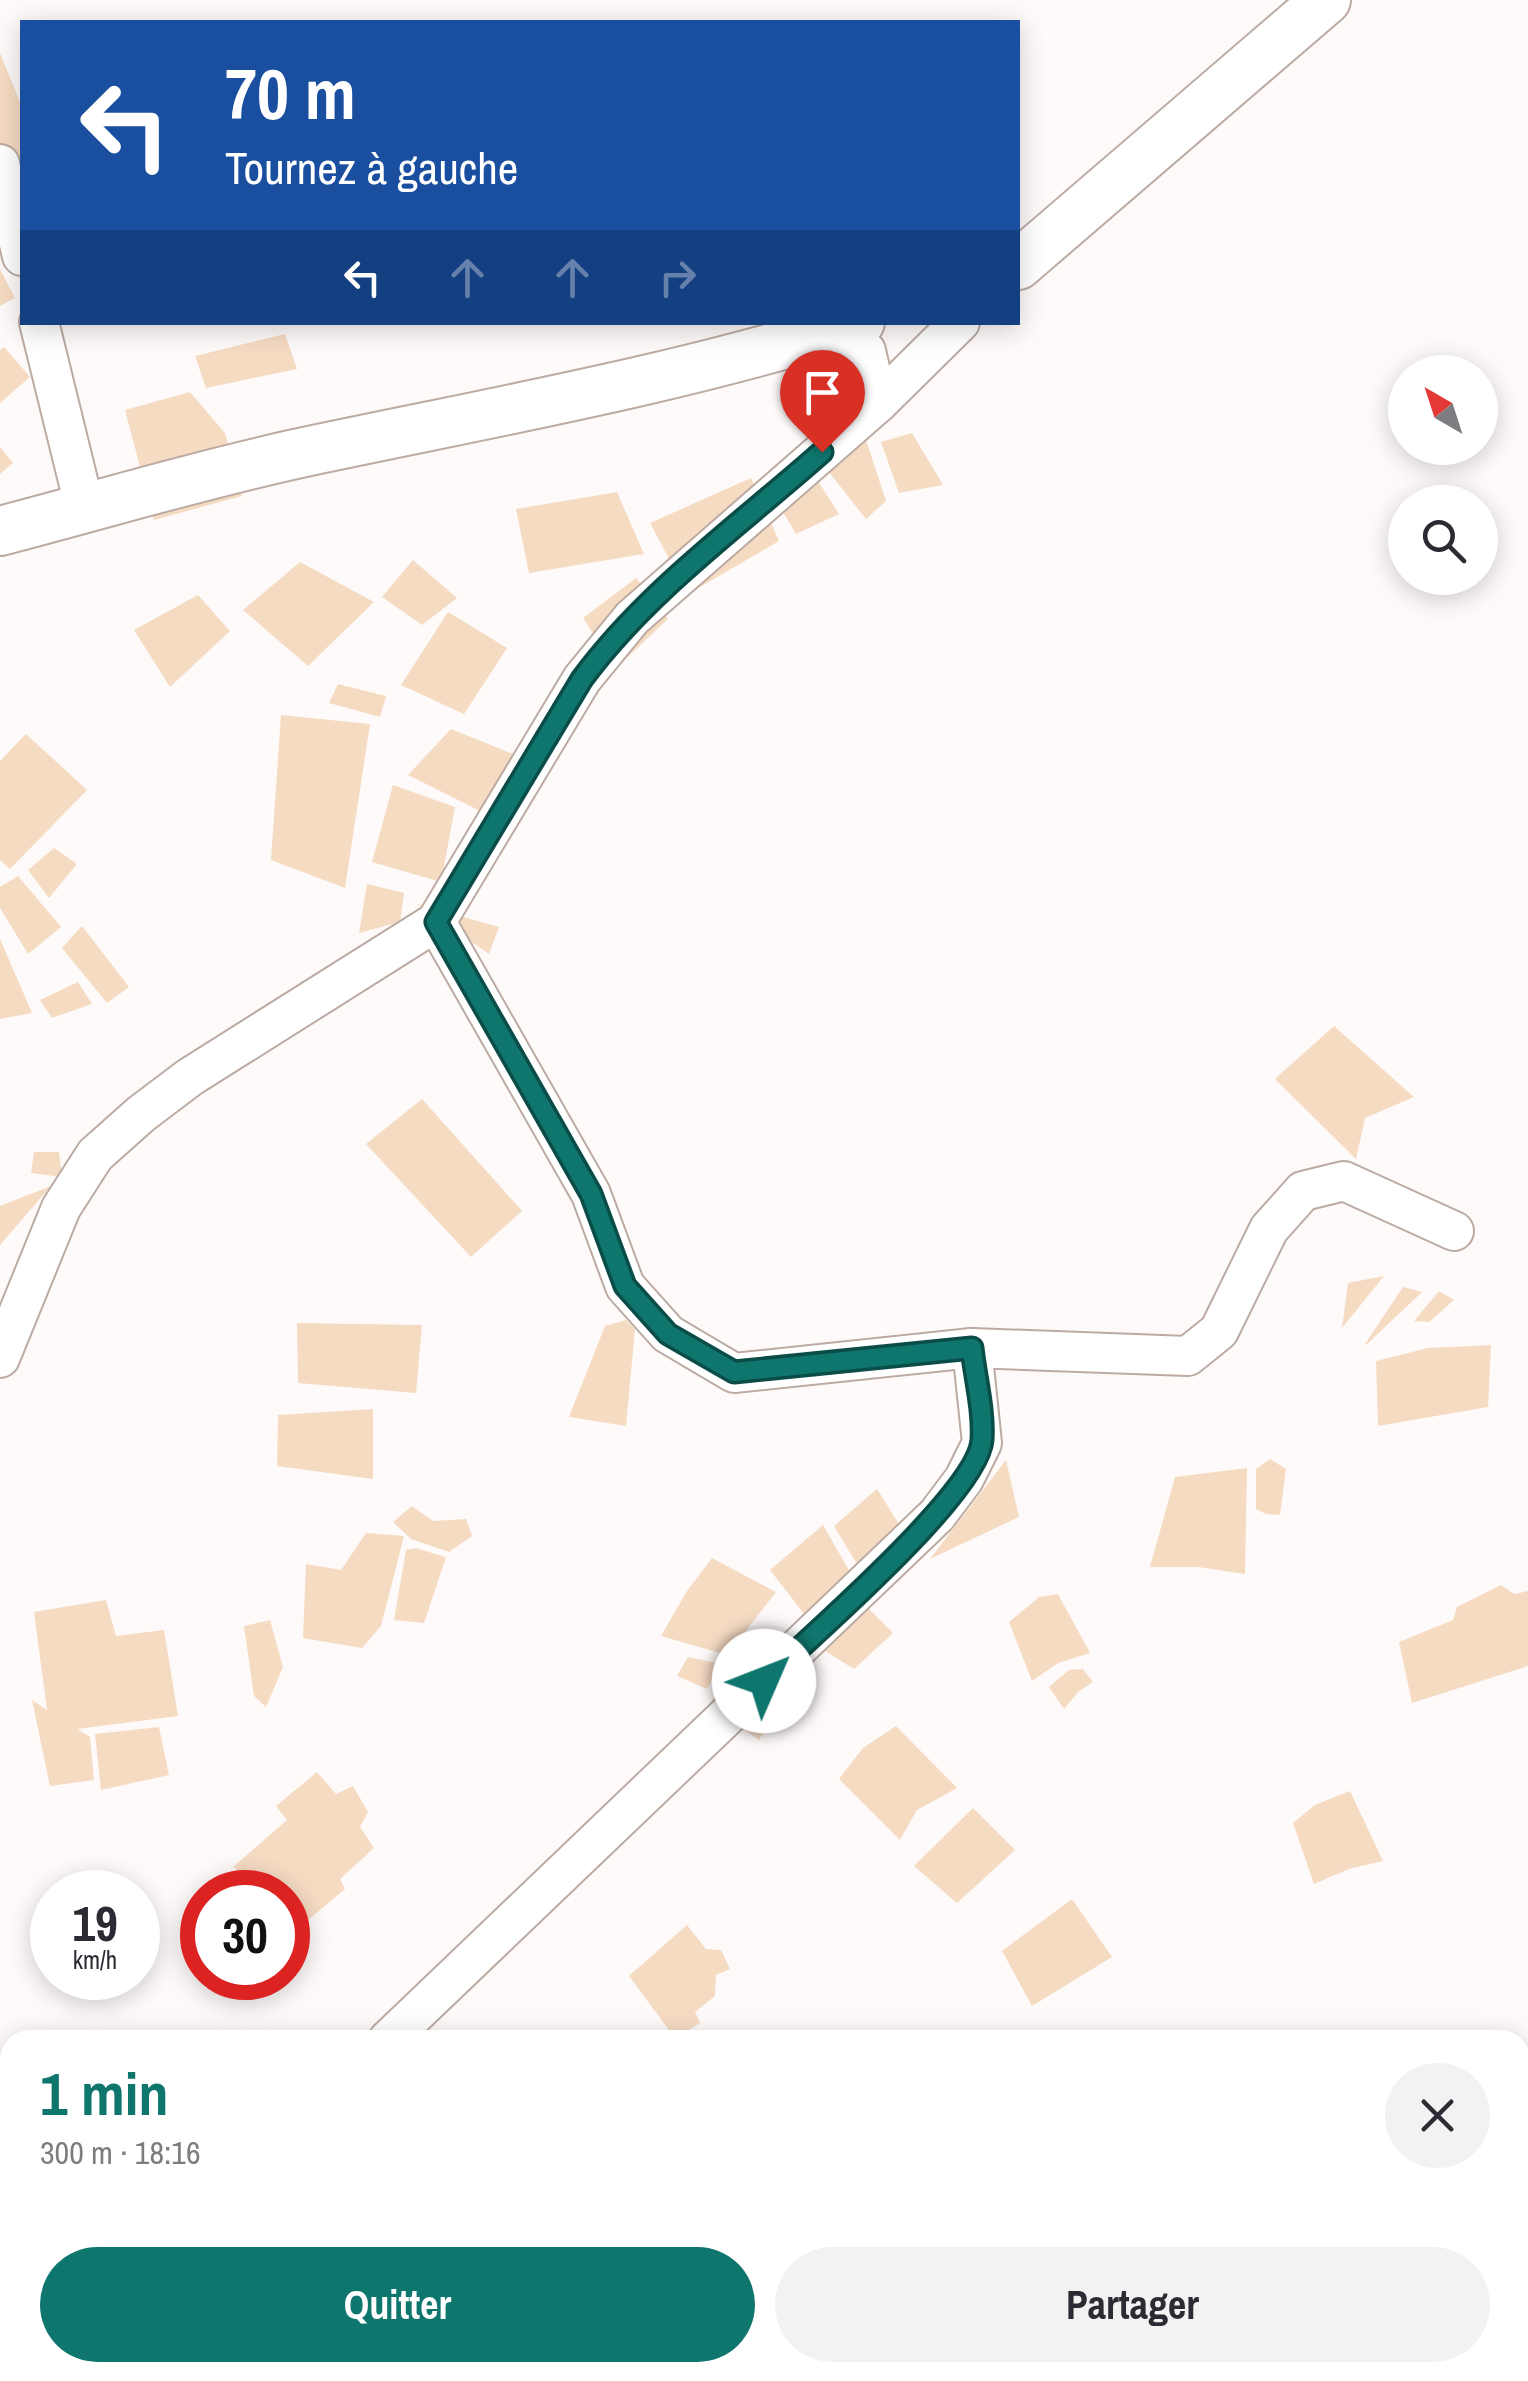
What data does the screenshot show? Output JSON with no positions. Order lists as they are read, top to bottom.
{
  "north": "top left",
  "page": {
    "turn": ["70 m", "Tournez à gauche"],
    "speed": "19 km/h",
    "limit": "30",
    "heading": ["1 min", "300 m · 18:16"],
    "buttons": ["Quitter", "Partager"]
  }
}
